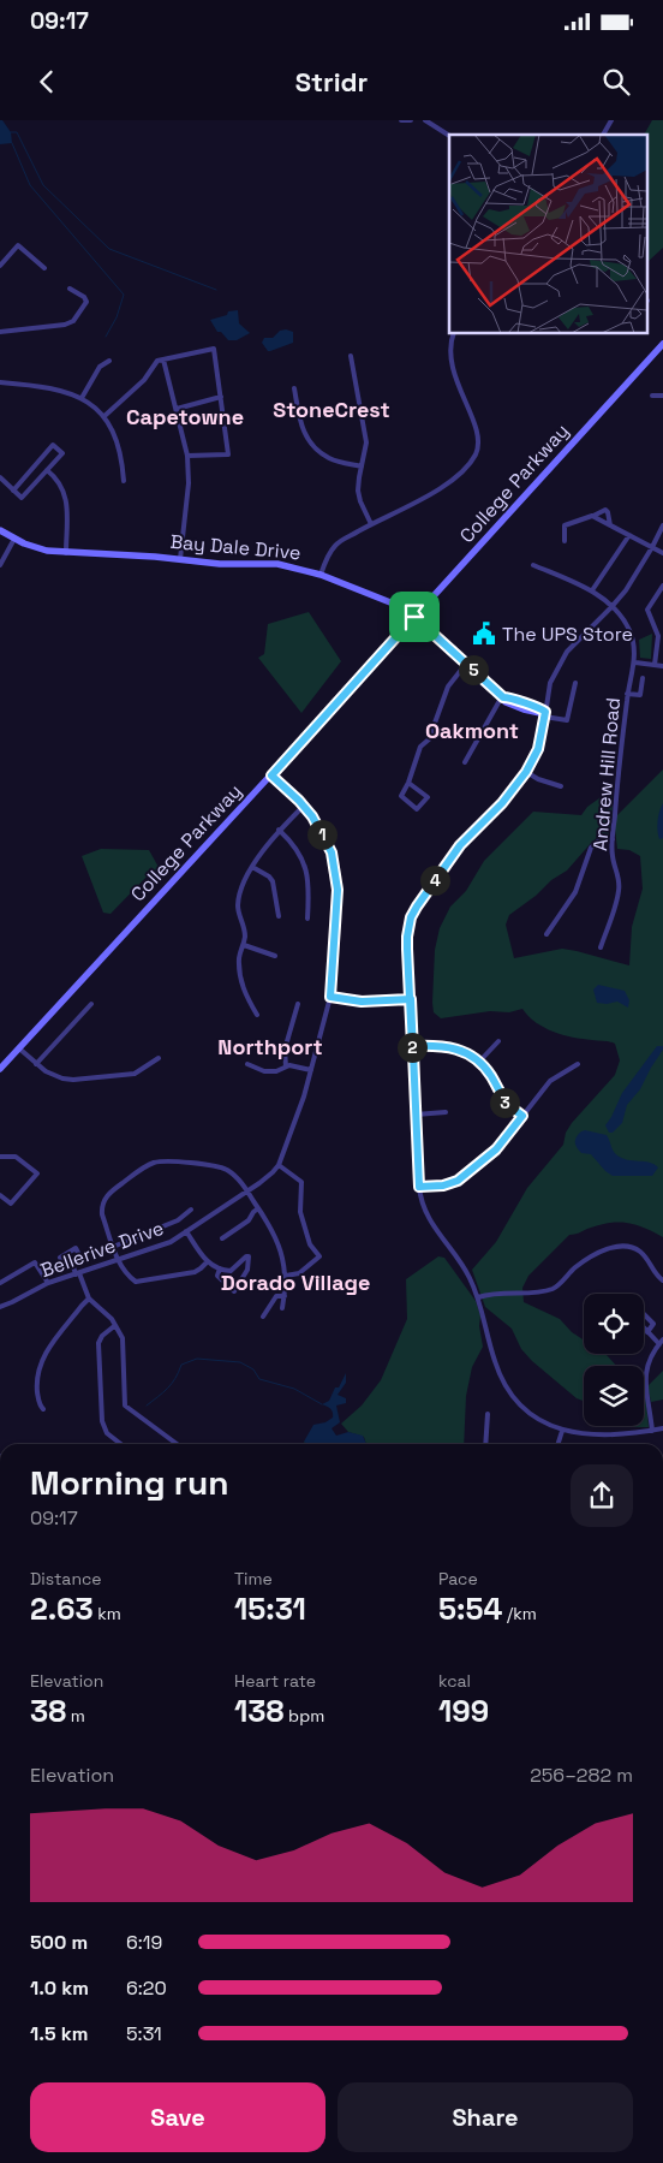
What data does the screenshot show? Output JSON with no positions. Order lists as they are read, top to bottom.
{
  "streets": {
    "main road": ["College Parkway", "Bay Dale Drive"],
    "street": ["Andrew Hill Road", "Bellerive Drive"]
  },
  "crossings": [
    ["College Parkway", "Bay Dale Drive"],
    ["College Parkway", "Bellerive Drive"]
  ],
  "districts": [
    "StoneCrest",
    "Capetowne",
    "Oakmont",
    "Northport",
    "Dorado Village"
  ],
  "places": {
    "public building": ["The UPS Store"]
  },
  "page": {
    "status": "09:17",
    "header": "Stridr",
    "pins": [
      "5",
      "1",
      "4",
      "2",
      "3"
    ],
    "heading": ["Morning run", "09:17"],
    "stats": [
      ["Distance", "2.63 km"],
      ["Time", "15:31"],
      ["Pace", "5:54 /km"],
      ["Elevation", "38 m"],
      ["Heart rate", "138 bpm"],
      ["kcal", "199"]
    ],
    "chart": ["Elevation", "256–282 m"],
    "list": [
      {
        "name": "500 m",
        "note": "6:19"
      },
      {
        "name": "1.0 km",
        "note": "6:20"
      },
      {
        "name": "1.5 km",
        "note": "5:31"
      }
    ],
    "buttons": ["Save", "Share"]
  }
}
